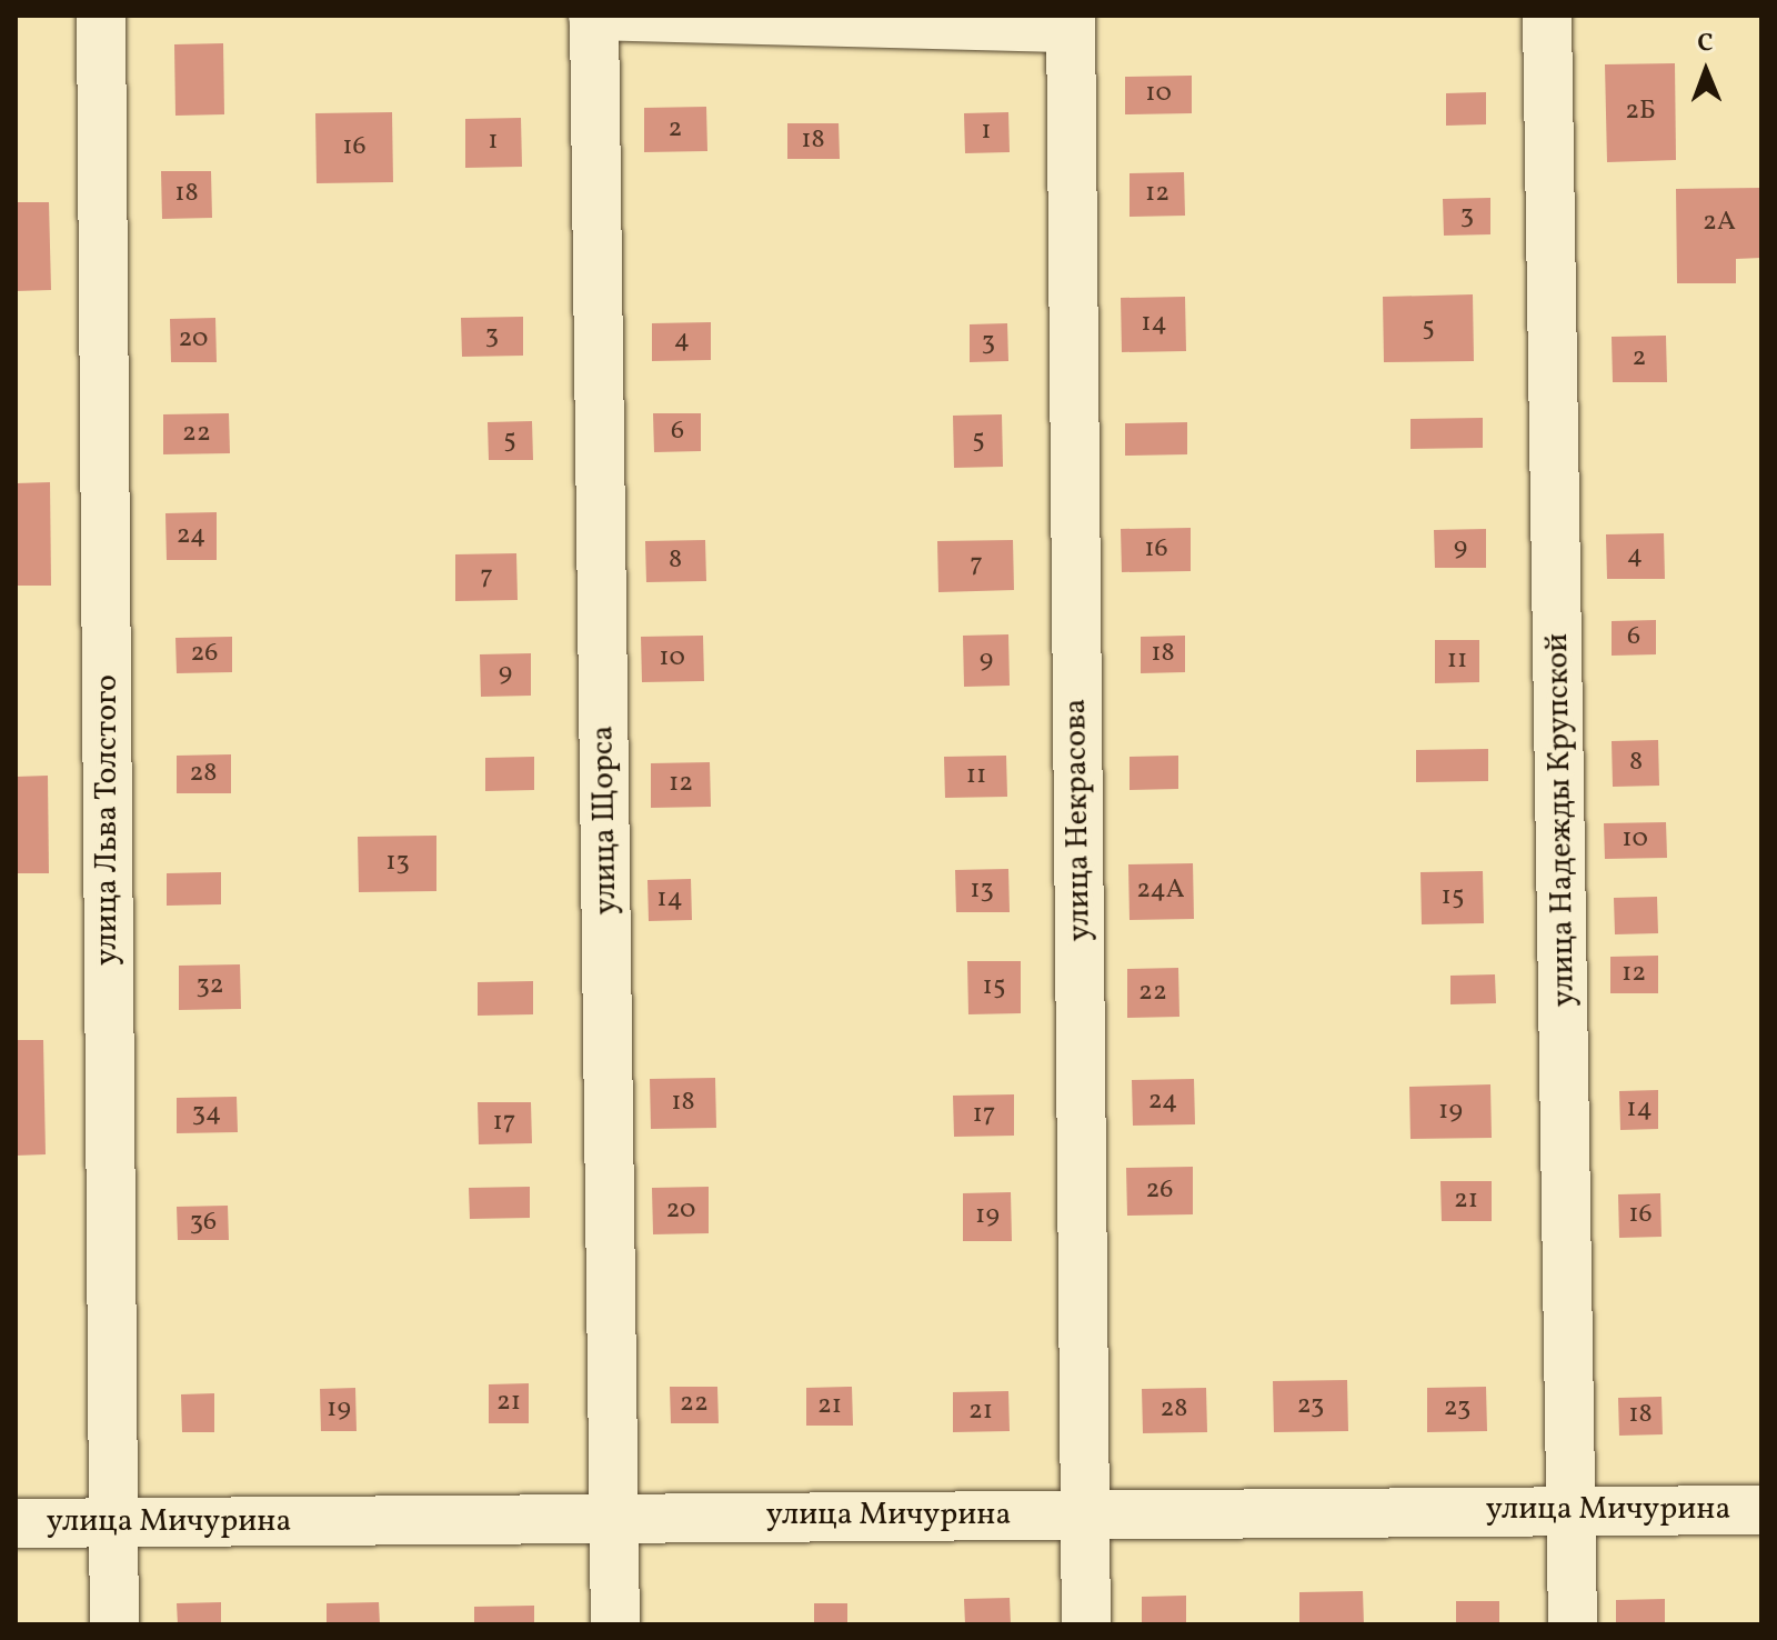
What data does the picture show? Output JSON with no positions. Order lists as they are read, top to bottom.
{
  "streets": {
    "street": [
      "улица Льва Толстого",
      "улица Щорса",
      "улица Некрасова",
      "улица Надежды Крупской",
      "улица Мичурина"
    ]
  },
  "crossings": [
    ["улица Льва Толстого", "улица Мичурина"],
    ["улица Щорса", "улица Мичурина"],
    ["улица Некрасова", "улица Мичурина"],
    ["улица Надежды Крупской", "улица Мичурина"]
  ],
  "house_numbers": [
    "10",
    "2Б",
    "2",
    "1",
    "18",
    "1",
    "16",
    "18",
    "12",
    "3",
    "2А",
    "14",
    "5",
    "3",
    "20",
    "4",
    "3",
    "2",
    "6",
    "22",
    "5",
    "5",
    "24",
    "9",
    "16",
    "4",
    "8",
    "7",
    "7",
    "6",
    "26",
    "18",
    "10",
    "9",
    "11",
    "9",
    "8",
    "28",
    "11",
    "12",
    "10",
    "13",
    "13",
    "24А",
    "15",
    "14",
    "12",
    "32",
    "15",
    "22",
    "24",
    "18",
    "14",
    "19",
    "34",
    "17",
    "17",
    "26",
    "21",
    "20",
    "16",
    "19",
    "36",
    "21",
    "22",
    "21",
    "23",
    "23",
    "19",
    "28",
    "21",
    "18"
  ],
  "north": "top"
}
